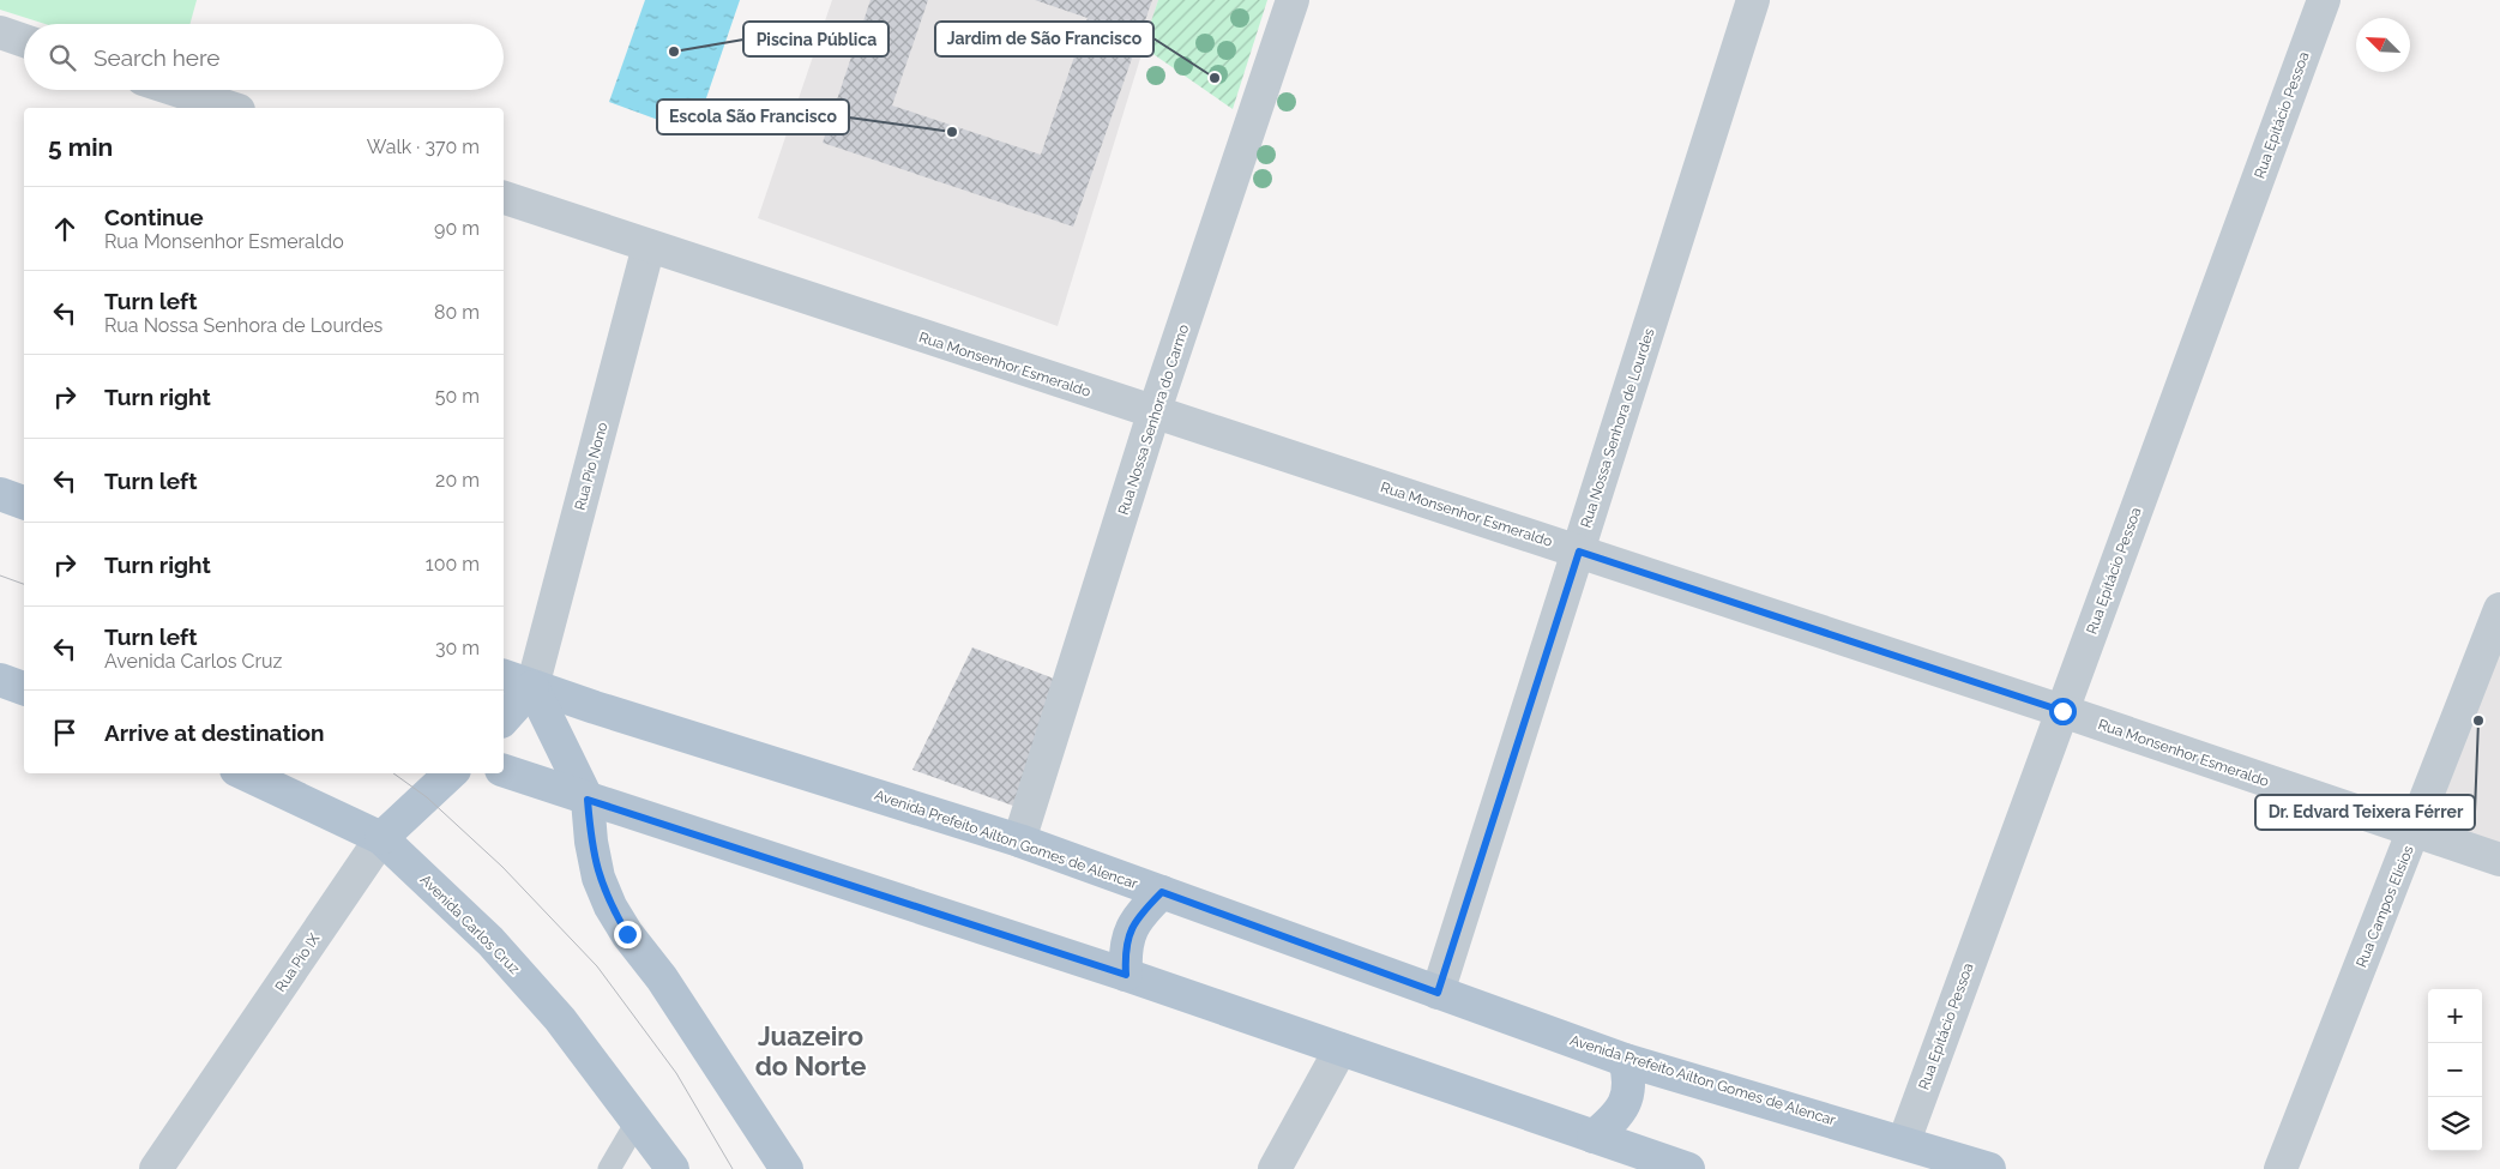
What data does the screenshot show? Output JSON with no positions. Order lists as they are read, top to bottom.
{
  "streets": {
    "main road": ["Avenida Prefeito Aílton Gomes de Alencar", "Avenida Carlos Cruz", "Rua Pio IX"],
    "street": [
      "Rua Epitácio Pessoa",
      "Rua Monsenhor Esmeraldo",
      "Rua Nossa Senhora do Carmo",
      "Rua Nossa Senhora de Lourdes",
      "Rua Pio Nono",
      "Rua Campos Elísios"
    ]
  },
  "crossings": [
    ["Rua Epitácio Pessoa", "Rua Monsenhor Esmeraldo"],
    ["Rua Epitácio Pessoa", "Avenida Prefeito Aílton Gomes de Alencar"],
    ["Rua Monsenhor Esmeraldo", "Rua Nossa Senhora do Carmo"],
    ["Rua Monsenhor Esmeraldo", "Rua Nossa Senhora de Lourdes"],
    ["Rua Monsenhor Esmeraldo", "Rua Pio Nono"],
    ["Rua Monsenhor Esmeraldo", "Rua Campos Elísios"],
    ["Rua Nossa Senhora do Carmo", "Avenida Prefeito Aílton Gomes de Alencar"],
    ["Rua Nossa Senhora de Lourdes", "Avenida Prefeito Aílton Gomes de Alencar"],
    ["Rua Pio Nono", "Avenida Prefeito Aílton Gomes de Alencar"],
    ["Avenida Carlos Cruz", "Rua Pio IX"]
  ],
  "districts": ["Juazeiro do Norte"],
  "places": [
    "Piscina Pública",
    "Jardim de São Francisco",
    "Escola São Francisco",
    "Dr. Edvard Teixera Férrer"
  ],
  "north": "top left",
  "page": {
    "search": "Search here",
    "heading": ["5 min", "Walk · 370 m"],
    "list": [
      ["Continue", "Rua Monsenhor Esmeraldo", "90 m"],
      ["Turn left", "Rua Nossa Senhora de Lourdes", "80 m"],
      ["Turn right", "50 m"],
      ["Turn left", "20 m"],
      ["Turn right", "100 m"],
      ["Turn left", "Avenida Carlos Cruz", "30 m"],
      "Arrive at destination"
    ],
    "map_buttons": ["+", "−"]
  }
}
